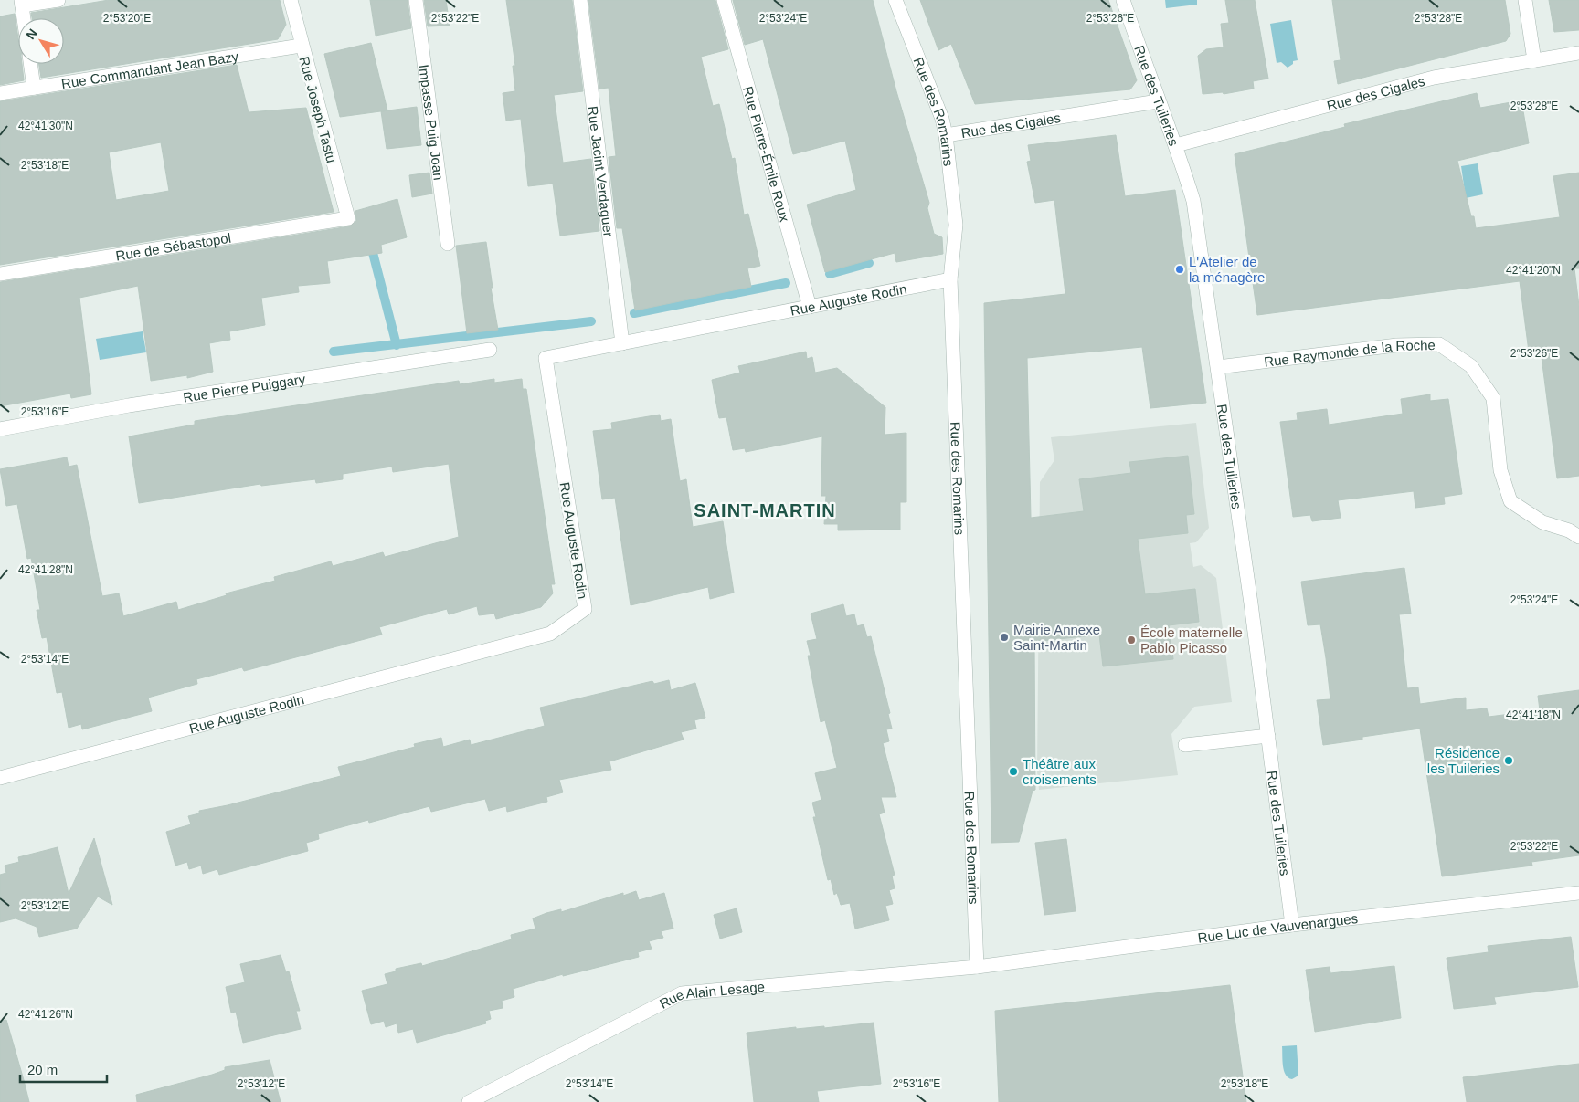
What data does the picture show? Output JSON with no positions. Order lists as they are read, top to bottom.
{
  "streets": {
    "street": [
      "Rue Commandant Jean Bazy",
      "Rue des Cigales",
      "Rue des Tuileries",
      "Rue Joseph Tastu",
      "Rue des Romarins",
      "Impasse Puig Joan",
      "Rue Pierre-Émile Roux",
      "Rue Jacint Verdaguer",
      "Rue de Sébastopol",
      "Rue Auguste Rodin",
      "Rue Raymonde de la Roche",
      "Rue Pierre Puiggary",
      "Rue Luc de Vauvenargues",
      "Rue Alain Lesage"
    ]
  },
  "crossings": [
    ["Rue Commandant Jean Bazy", "Rue Joseph Tastu"],
    ["Rue des Cigales", "Rue des Tuileries"],
    ["Rue des Cigales", "Rue des Romarins"],
    ["Rue des Tuileries", "Rue Raymonde de la Roche"],
    ["Rue des Tuileries", "Rue Luc de Vauvenargues"],
    ["Rue Joseph Tastu", "Rue de Sébastopol"],
    ["Rue des Romarins", "Rue Auguste Rodin"],
    ["Rue des Romarins", "Rue Luc de Vauvenargues"],
    ["Rue des Romarins", "Rue Alain Lesage"],
    ["Rue Pierre-Émile Roux", "Rue Auguste Rodin"],
    ["Rue Jacint Verdaguer", "Rue Auguste Rodin"],
    ["Rue Luc de Vauvenargues", "Rue Alain Lesage"]
  ],
  "districts": ["SAINT-MARTIN"],
  "places": [
    "L'Atelier de la ménagère",
    "Mairie Annexe Saint-Martin",
    "École maternelle Pablo Picasso",
    "Résidence les Tuileries",
    "Théâtre aux croisements"
  ],
  "scale_bar": "20 m",
  "north": "top left",
  "coordinates": [
    "2°53'20\"E",
    "2°53'22\"E",
    "2°53'24\"E",
    "2°53'26\"E",
    "2°53'28\"E",
    "42°41'30\"N",
    "2°53'18\"E",
    "42°41'20\"N",
    "2°53'16\"E",
    "42°41'28\"N",
    "2°53'14\"E",
    "42°41'18\"N",
    "2°53'12\"E",
    "42°41'26\"N"
  ]
}
